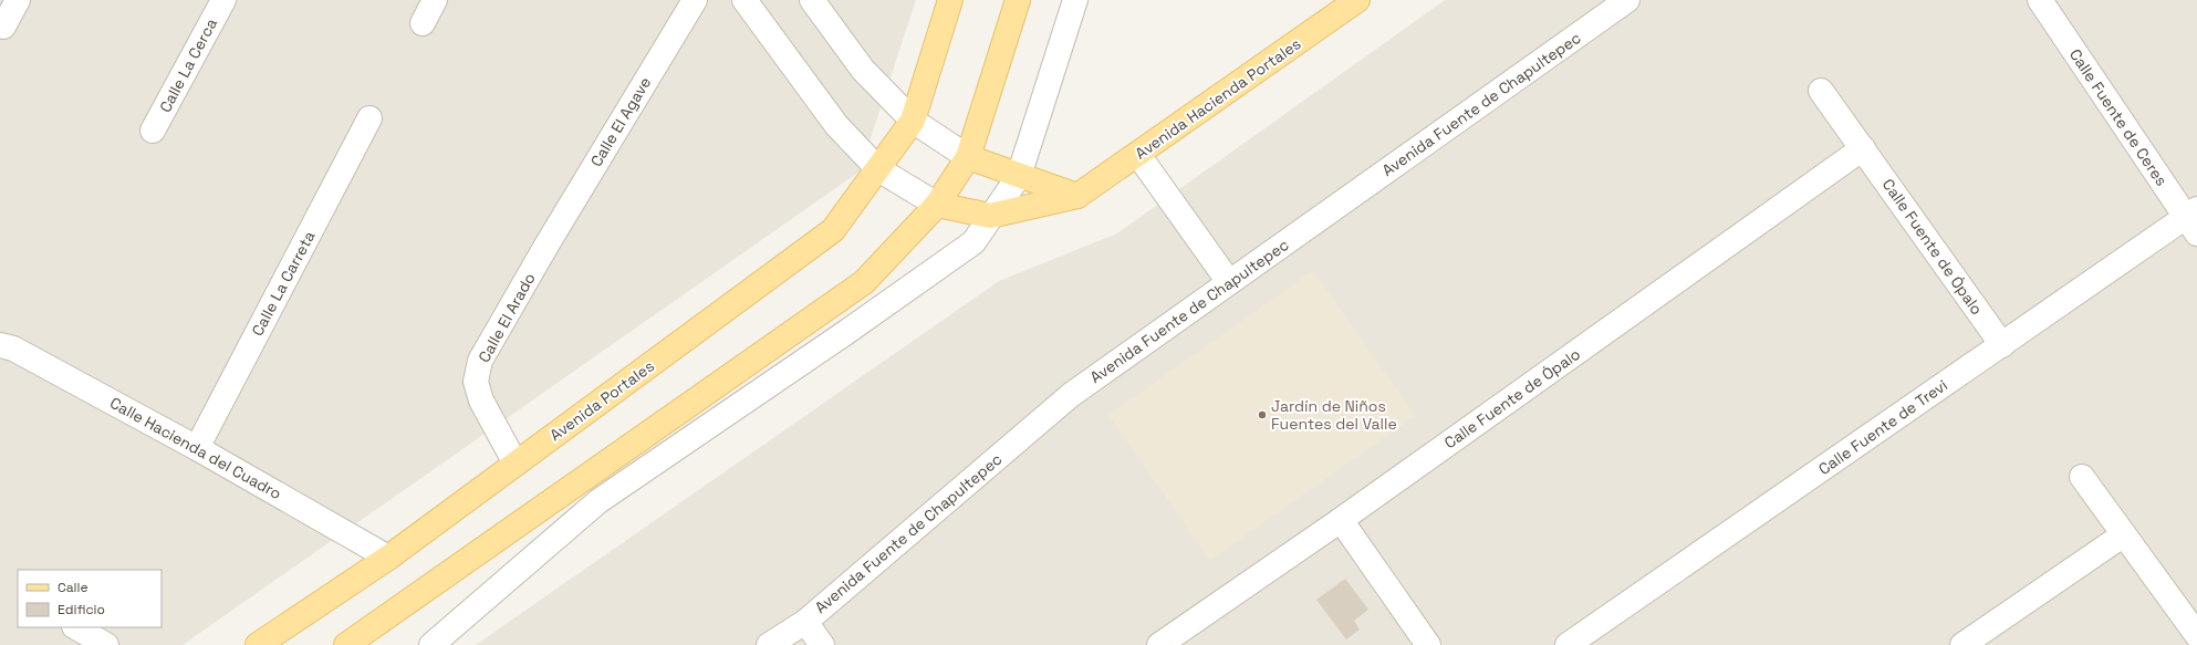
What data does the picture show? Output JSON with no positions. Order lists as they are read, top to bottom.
{
  "streets": {
    "main road": ["Avenida Hacienda Portales", "Avenida Portales"],
    "street": [
      "Calle La Cerca",
      "Avenida Fuente de Chapultepec",
      "Calle Fuente de Ceres",
      "Calle El Agave",
      "Calle Fuente de Ópalo",
      "Calle La Carreta",
      "Calle El Arado",
      "Calle Fuente de Trevi",
      "Calle Hacienda del Cuadro"
    ]
  },
  "crossings": [
    ["Calle Fuente de Ceres", "Calle Fuente de Trevi"],
    ["Calle El Agave", "Calle El Arado"],
    ["Calle Fuente de Ópalo", "Calle Fuente de Trevi"],
    ["Calle La Carreta", "Calle Hacienda del Cuadro"],
    ["Calle El Arado", "Avenida Portales"],
    ["Avenida Portales", "Calle Hacienda del Cuadro"]
  ],
  "places": ["Jardín de Niños Fuentes del Valle"],
  "legend": ["Calle", "Edificio"]
}
